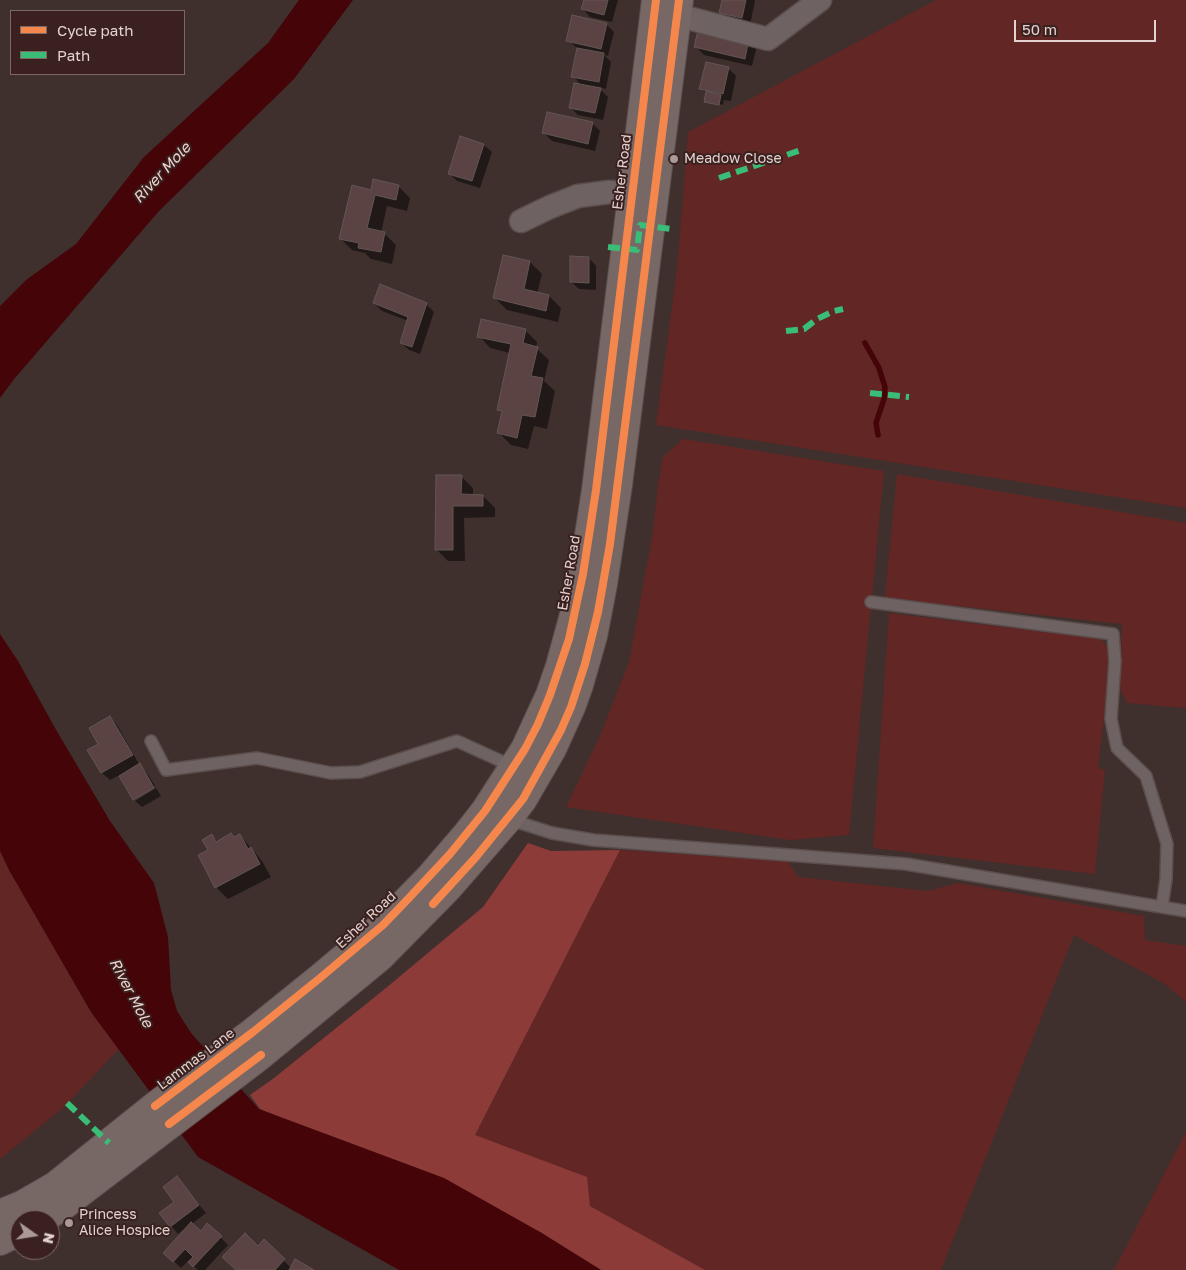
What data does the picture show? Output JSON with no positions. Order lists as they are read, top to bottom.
{
  "streets": {
    "main road": ["Esher Road", "Lammas Lane"]
  },
  "crossings": [
    ["Esher Road", "Lammas Lane"]
  ],
  "water": ["River Mole"],
  "places": ["Meadow Close", "Princess Alice Hospice"],
  "legend": ["Cycle path", "Path"],
  "scale_bar": "50 m",
  "north": "right"
}
